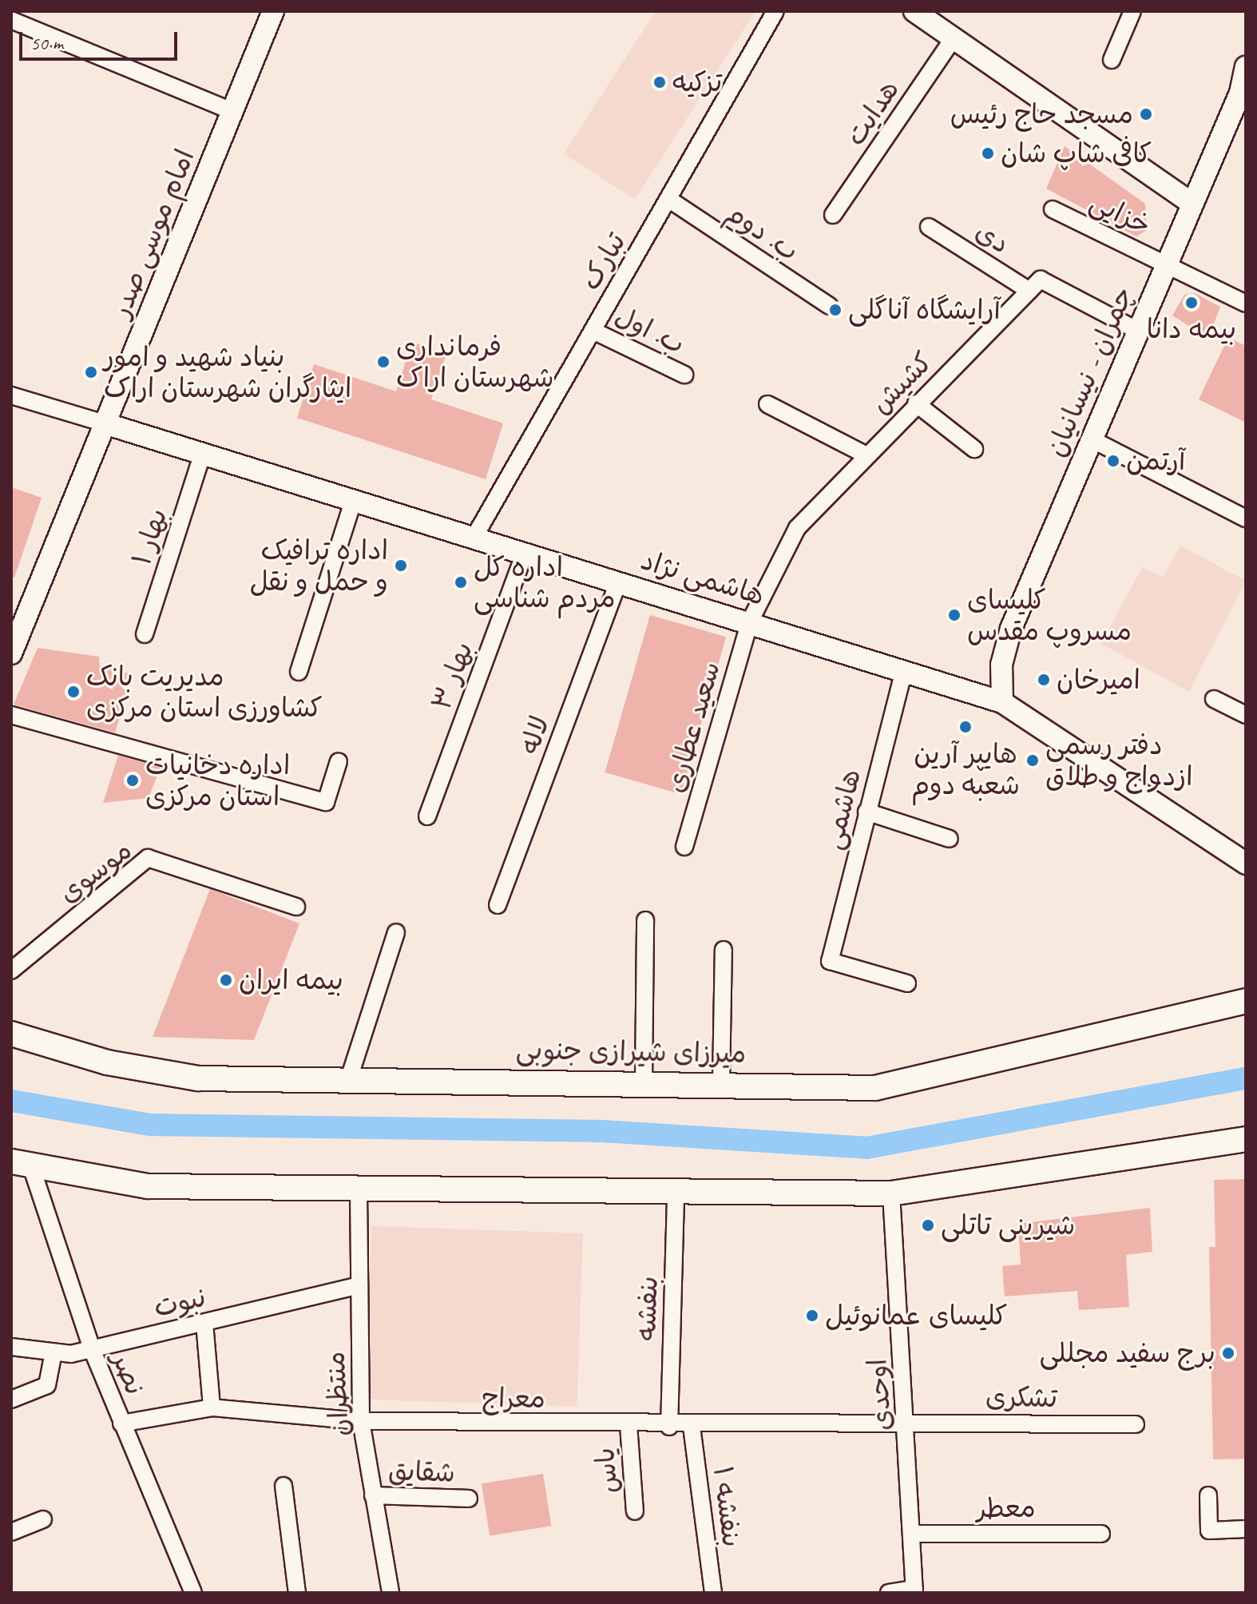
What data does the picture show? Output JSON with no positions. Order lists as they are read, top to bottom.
{
  "streets": {
    "main road": ["میرزای شیرازی جنوبی"],
    "street": [
      "هدایت",
      "خزایی",
      "ب. دوم",
      "امام موسی صدر",
      "دی",
      "تبارک",
      "ب. اول",
      "چمران - نیسانیان",
      "کشیش",
      "بهار ۱",
      "هاشمی نژاد",
      "بهار ۳",
      "سعید عطاری",
      "لاله",
      "هاشمی",
      "موسوی",
      "نبوت",
      "بنفشه",
      "نصر",
      "منتظران",
      "اوحدی",
      "تشکری",
      "معراج",
      "یاس",
      "شقایق",
      "بنفشه ۱",
      "معطر"
    ]
  },
  "crossings": [
    ["خزایی", "چمران - نیسانیان"],
    ["ب. دوم", "تبارک"],
    ["امام موسی صدر", "هاشمی نژاد"],
    ["دی", "کشیش"],
    ["تبارک", "ب. اول"],
    ["تبارک", "هاشمی نژاد"],
    ["چمران - نیسانیان", "هاشمی نژاد"],
    ["کشیش", "هاشمی نژاد"],
    ["کشیش", "سعید عطاری"],
    ["بهار ۱", "هاشمی نژاد"],
    ["هاشمی نژاد", "بهار ۳"],
    ["هاشمی نژاد", "سعید عطاری"],
    ["هاشمی نژاد", "لاله"],
    ["هاشمی نژاد", "هاشمی"],
    ["نبوت", "نصر"],
    ["نبوت", "منتظران"],
    ["بنفشه", "معراج"],
    ["نصر", "معراج"],
    ["منتظران", "معراج"],
    ["منتظران", "شقایق"],
    ["اوحدی", "تشکری"],
    ["اوحدی", "معراج"],
    ["اوحدی", "معطر"],
    ["تشکری", "معراج"],
    ["معراج", "یاس"],
    ["معراج", "بنفشه ۱"]
  ],
  "places": [
    "تزکیه",
    "مسجد حاج رئیس",
    "کافی شاپ شان",
    "بیمه دانا",
    "آرایشگاه آناگلی",
    "فرمانداری شهرستان اراک",
    "بنیاد شهید و امور ایثارگران شهرستان اراک",
    "آرتمن",
    "اداره ترافیک و حمل و نقل",
    "اداره کل مردم شناسی",
    "کلیسای مسروپ مقدس",
    "امیرخان",
    "مدیریت بانک کشاورزی استان مرکزی",
    "هایپر آرین شعبه دوم",
    "دفتر رسمی ازدواج و طلاق",
    "اداره دخانیات استان مرکزی",
    "بیمه ایران",
    "شیرینی تاتلی",
    "کلیسای عمانوئیل",
    "برج سفید مجللی"
  ],
  "scale_bar": "50 m"
}
